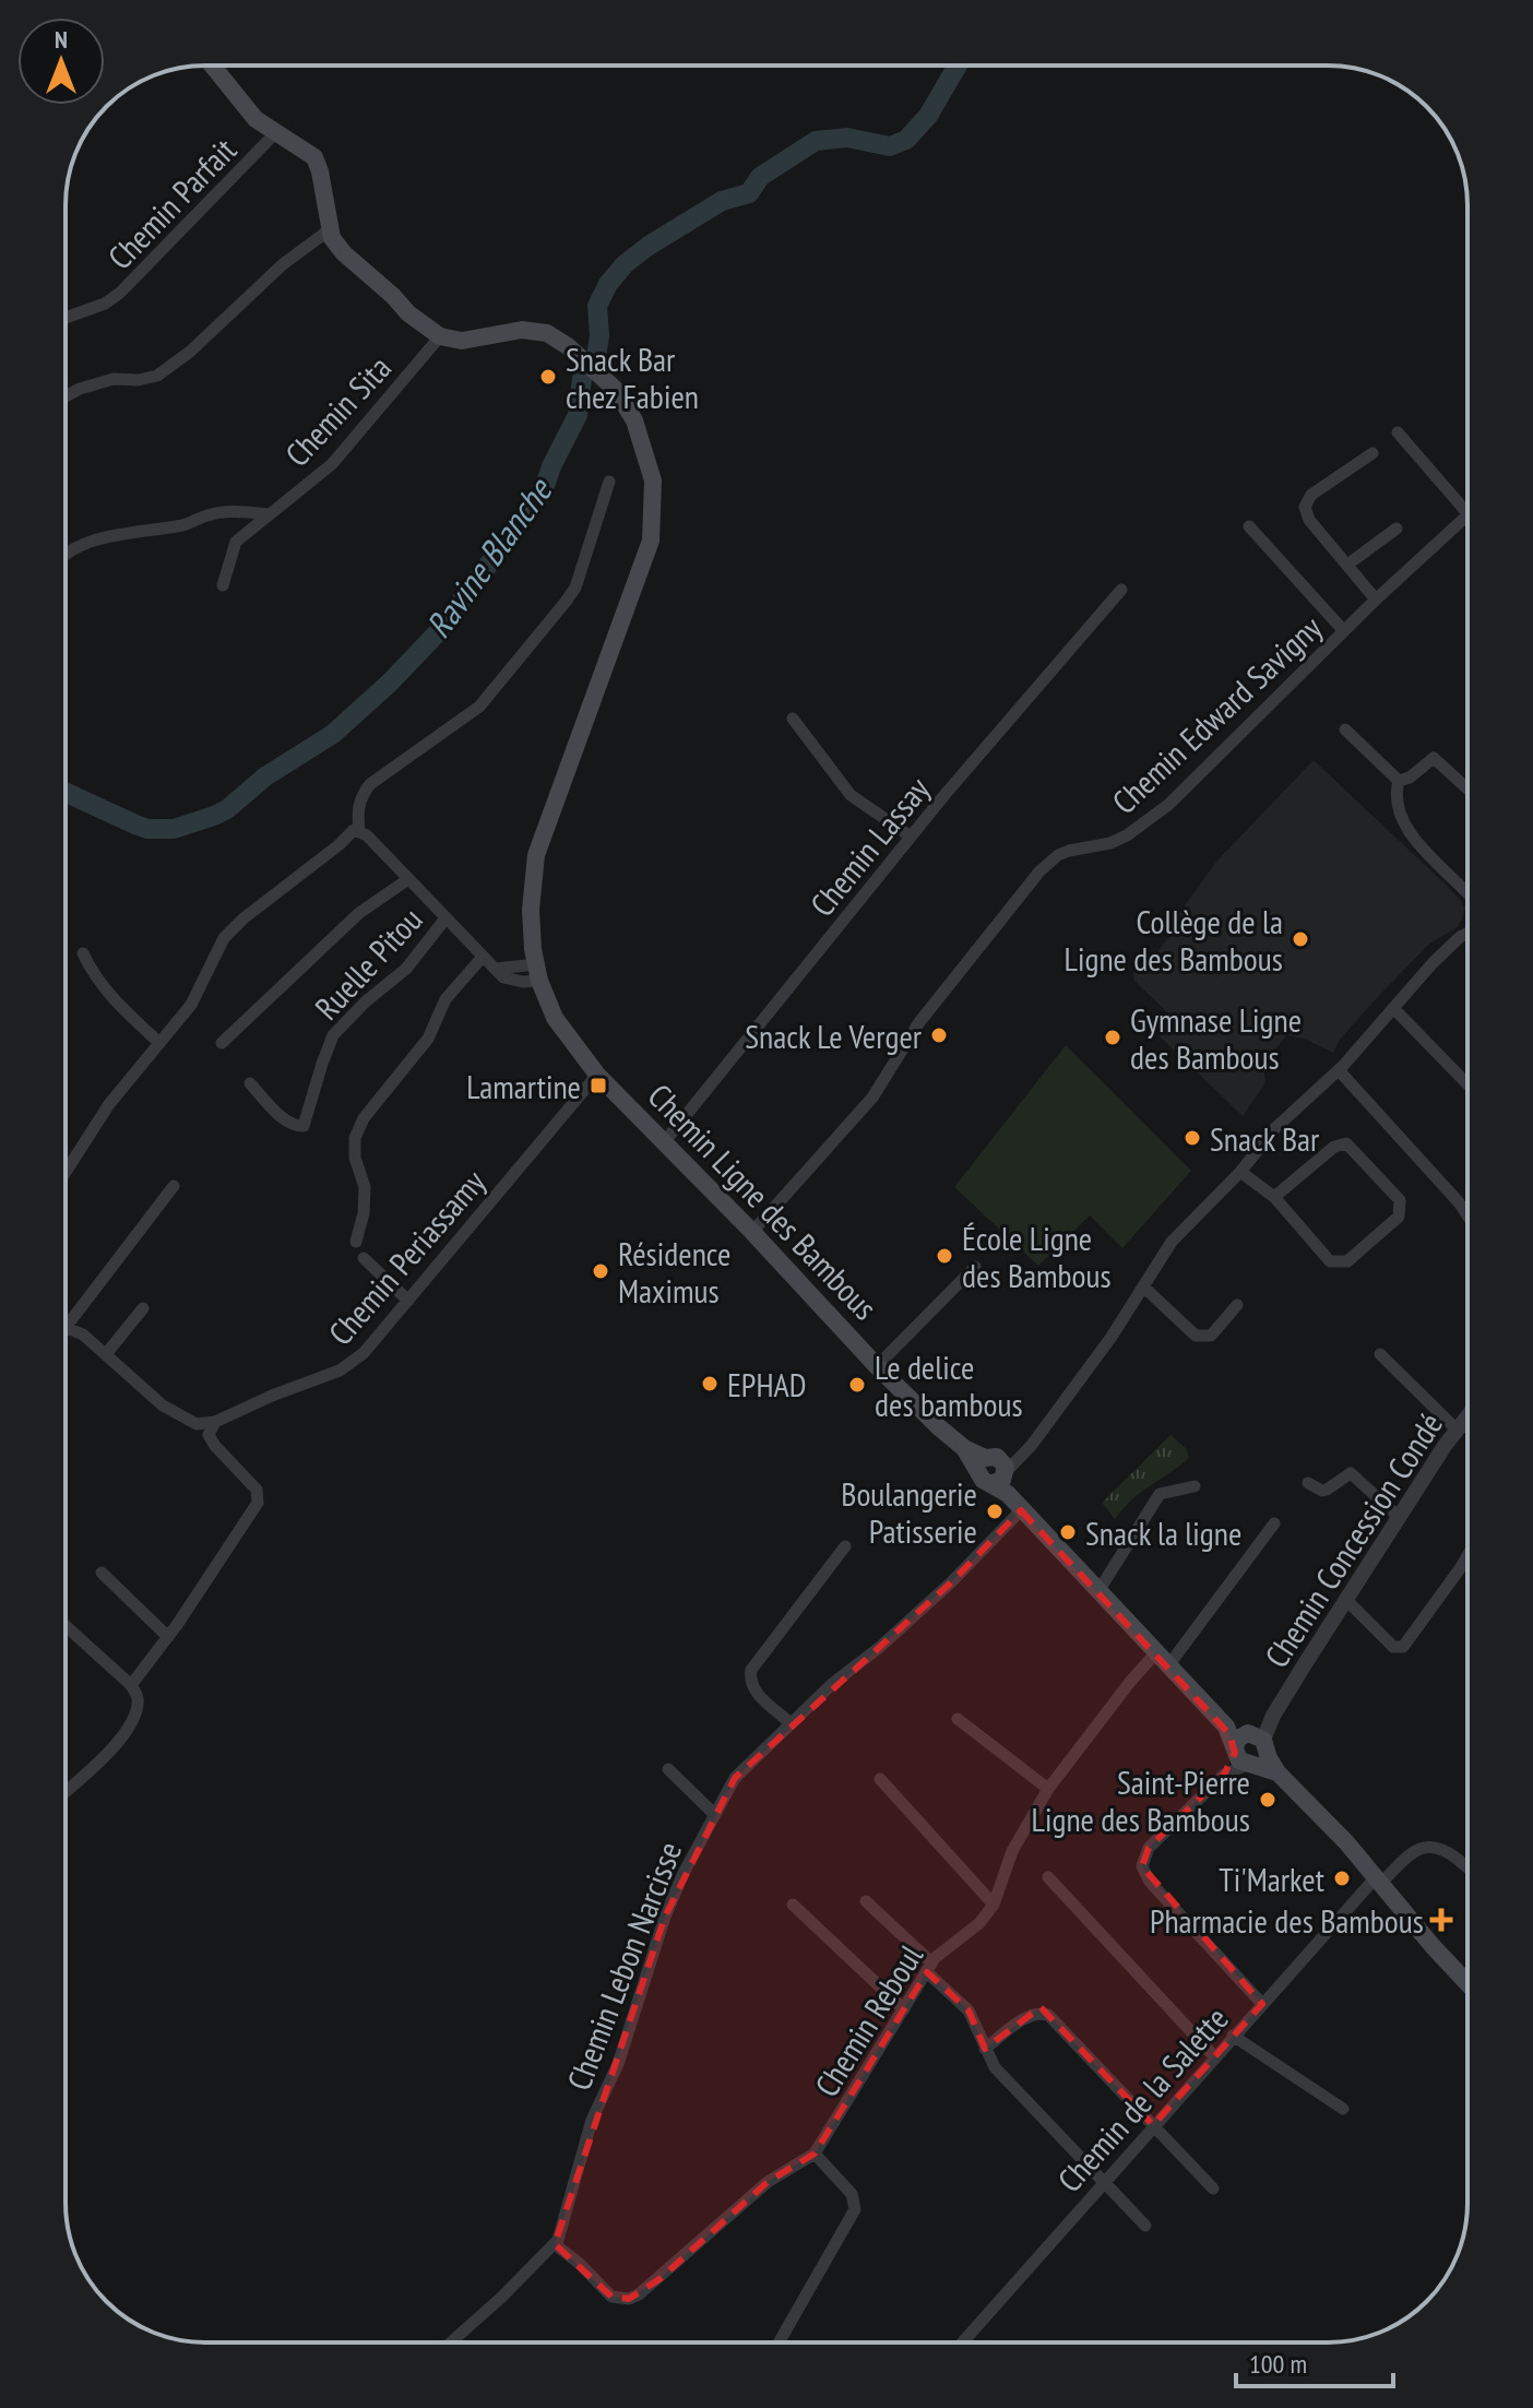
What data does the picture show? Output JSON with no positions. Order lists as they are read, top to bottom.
{
  "streets": {
    "main road": ["Chemin Ligne des Bambous"],
    "street": [
      "Chemin Parfait",
      "Chemin Sita",
      "Chemin Edward Savigny",
      "Chemin Lassay",
      "Ruelle Pitou",
      "Chemin Periassamy",
      "Chemin Concession Condé",
      "Chemin Lebon Narcisse",
      "Chemin Reboul",
      "Chemin de la Salette"
    ]
  },
  "crossings": [
    ["Chemin Sita", "Chemin Ligne des Bambous"],
    ["Chemin Edward Savigny", "Chemin Ligne des Bambous"],
    ["Chemin Lassay", "Chemin Ligne des Bambous"],
    ["Chemin Ligne des Bambous", "Chemin Periassamy"],
    ["Chemin Ligne des Bambous", "Chemin Concession Condé"],
    ["Chemin Ligne des Bambous", "Chemin Lebon Narcisse"],
    ["Chemin Ligne des Bambous", "Chemin Reboul"],
    ["Chemin Lebon Narcisse", "Chemin Reboul"]
  ],
  "water": ["Ravine Blanche"],
  "places": {
    "other": [
      "Snack Bar chez Fabien",
      "Collège de la Ligne des Bambous",
      "Snack Le Verger",
      "Gymnase Ligne des Bambous",
      "Snack Bar",
      "École Ligne des Bambous",
      "Résidence Maximus",
      "EPHAD",
      "Le delice des bambous",
      "Boulangerie Patisserie",
      "Snack la ligne",
      "Saint-Pierre Ligne des Bambous",
      "Ti'Market"
    ],
    "transit": ["Lamartine"],
    "health": ["Pharmacie des Bambous"]
  },
  "scale_bar": "100 m",
  "north": "top"
}
